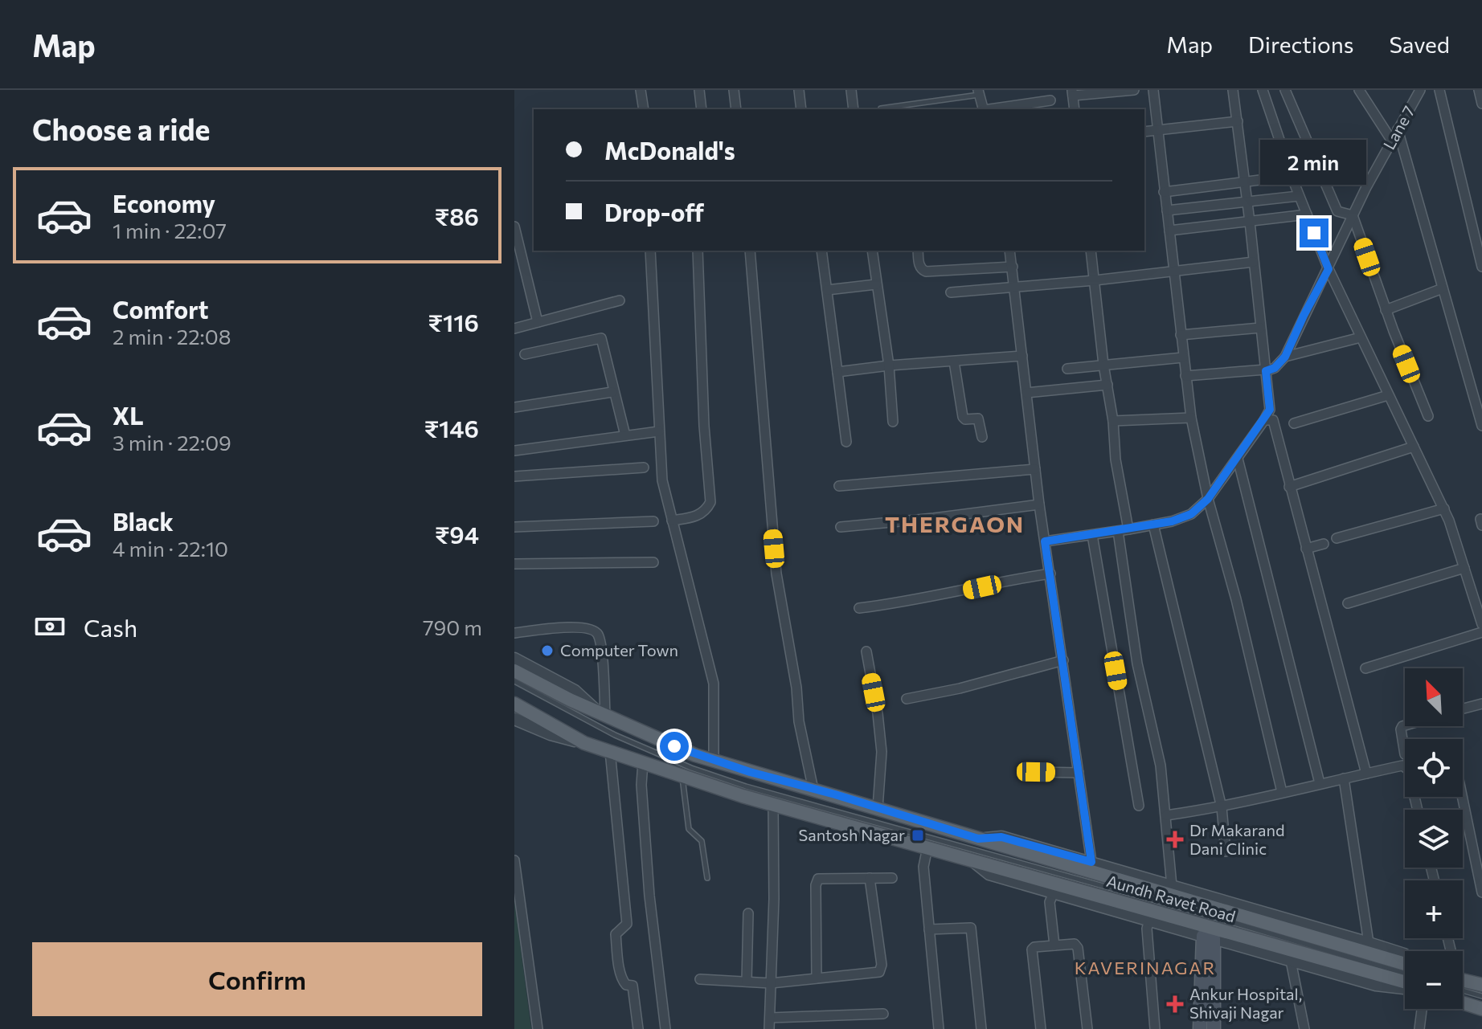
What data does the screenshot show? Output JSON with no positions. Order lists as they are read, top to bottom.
{
  "streets": {
    "main road": ["Aundh Ravet Road"],
    "street": ["Lane 7"]
  },
  "districts": ["THERGAON", "KAVERINAGAR"],
  "places": {
    "other": ["Computer Town"],
    "transit": ["Santosh Nagar"],
    "health": ["Dr Makarand Dani Clinic", "Ankur Hospital, Shivaji Nagar"]
  },
  "north": "top left",
  "page": {
    "header": "Map",
    "nav": ["Map", "Directions", "Saved"],
    "heading": "Choose a ride",
    "banner": ["McDonald's", "Drop-off"],
    "bubble": "2 min",
    "list": [
      {
        "name": "Economy",
        "note": "1 min · 22:07",
        "value": "₹86"
      },
      {
        "name": "Comfort",
        "note": "2 min · 22:08",
        "value": "₹116"
      },
      {
        "name": "XL",
        "note": "3 min · 22:09",
        "value": "₹146"
      },
      {
        "name": "Black",
        "note": "4 min · 22:10",
        "value": "₹94"
      }
    ],
    "pay": ["Cash", "790 m"],
    "map_buttons": ["+", "−"],
    "buttons": "Confirm"
  }
}
